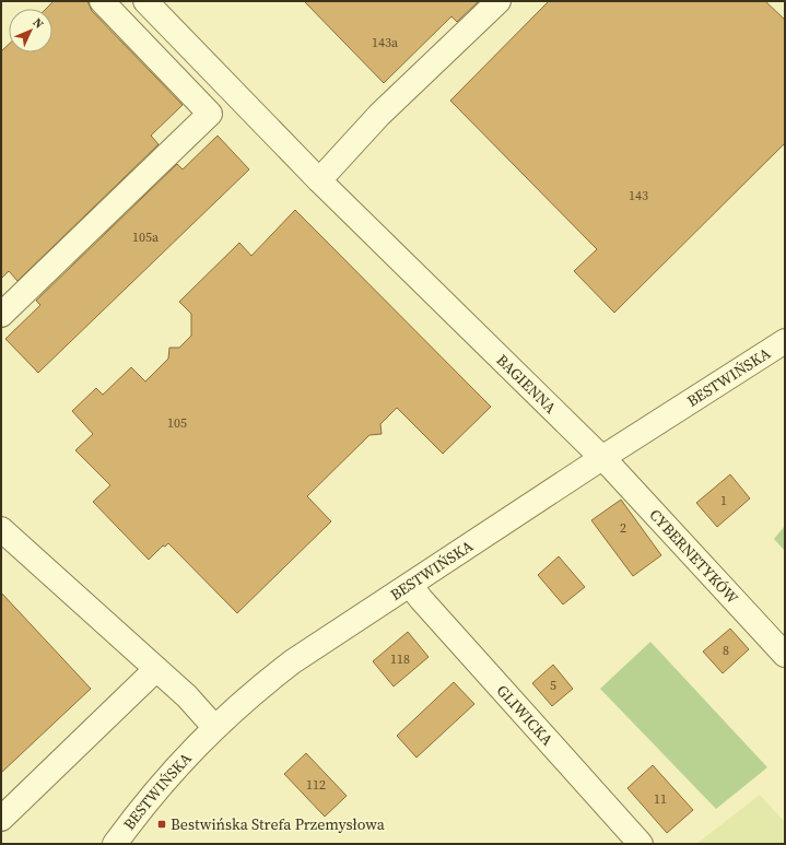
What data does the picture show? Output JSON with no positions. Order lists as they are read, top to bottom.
{
  "streets": {
    "street": [
      "BESTWIŃSKA",
      "BAGIENNA",
      "CYBERNETYKÓW",
      "GLIWICKA"
    ]
  },
  "crossings": [
    ["BESTWIŃSKA", "BAGIENNA"],
    ["BESTWIŃSKA", "CYBERNETYKÓW"],
    ["BESTWIŃSKA", "GLIWICKA"],
    ["BAGIENNA", "CYBERNETYKÓW"]
  ],
  "places": {
    "transit": ["Bestwińska Strefa Przemysłowa"]
  },
  "house_numbers": [
    "143a",
    "143",
    "105a",
    "105",
    "1",
    "2",
    "8",
    "118",
    "5",
    "112",
    "11"
  ],
  "north": "top right"
}
